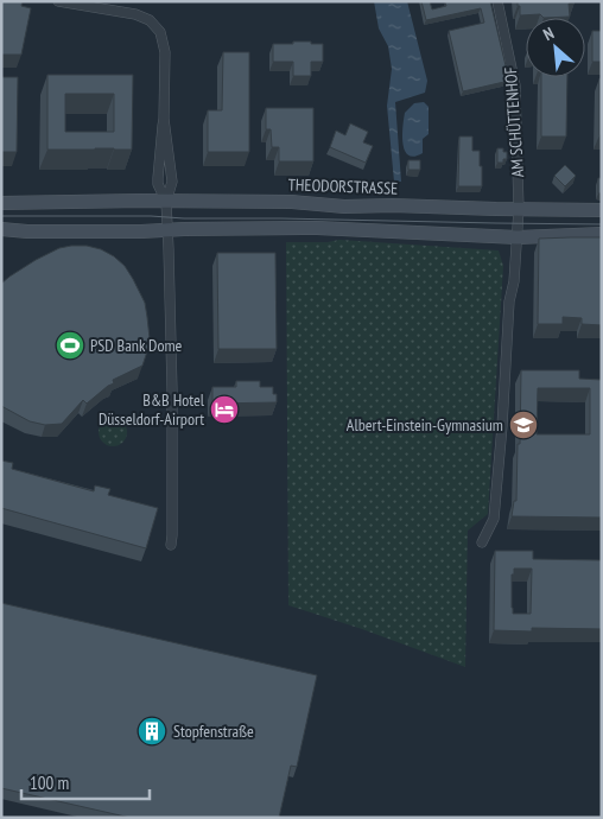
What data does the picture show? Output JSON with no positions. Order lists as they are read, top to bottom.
{
  "streets": {
    "main road": ["THEODORSTRASSE"],
    "street": ["AM SCHÜTTENHOF"]
  },
  "crossings": [
    ["AM SCHÜTTENHOF", "THEODORSTRASSE"]
  ],
  "places": {
    "sports": ["PSD Bank Dome"],
    "hotel": ["B&B Hotel Düsseldorf-Airport"],
    "school or university": ["Albert-Einstein-Gymnasium"],
    "building": ["Stopfenstraße"]
  },
  "scale_bar": "100 m",
  "north": "top left"
}
